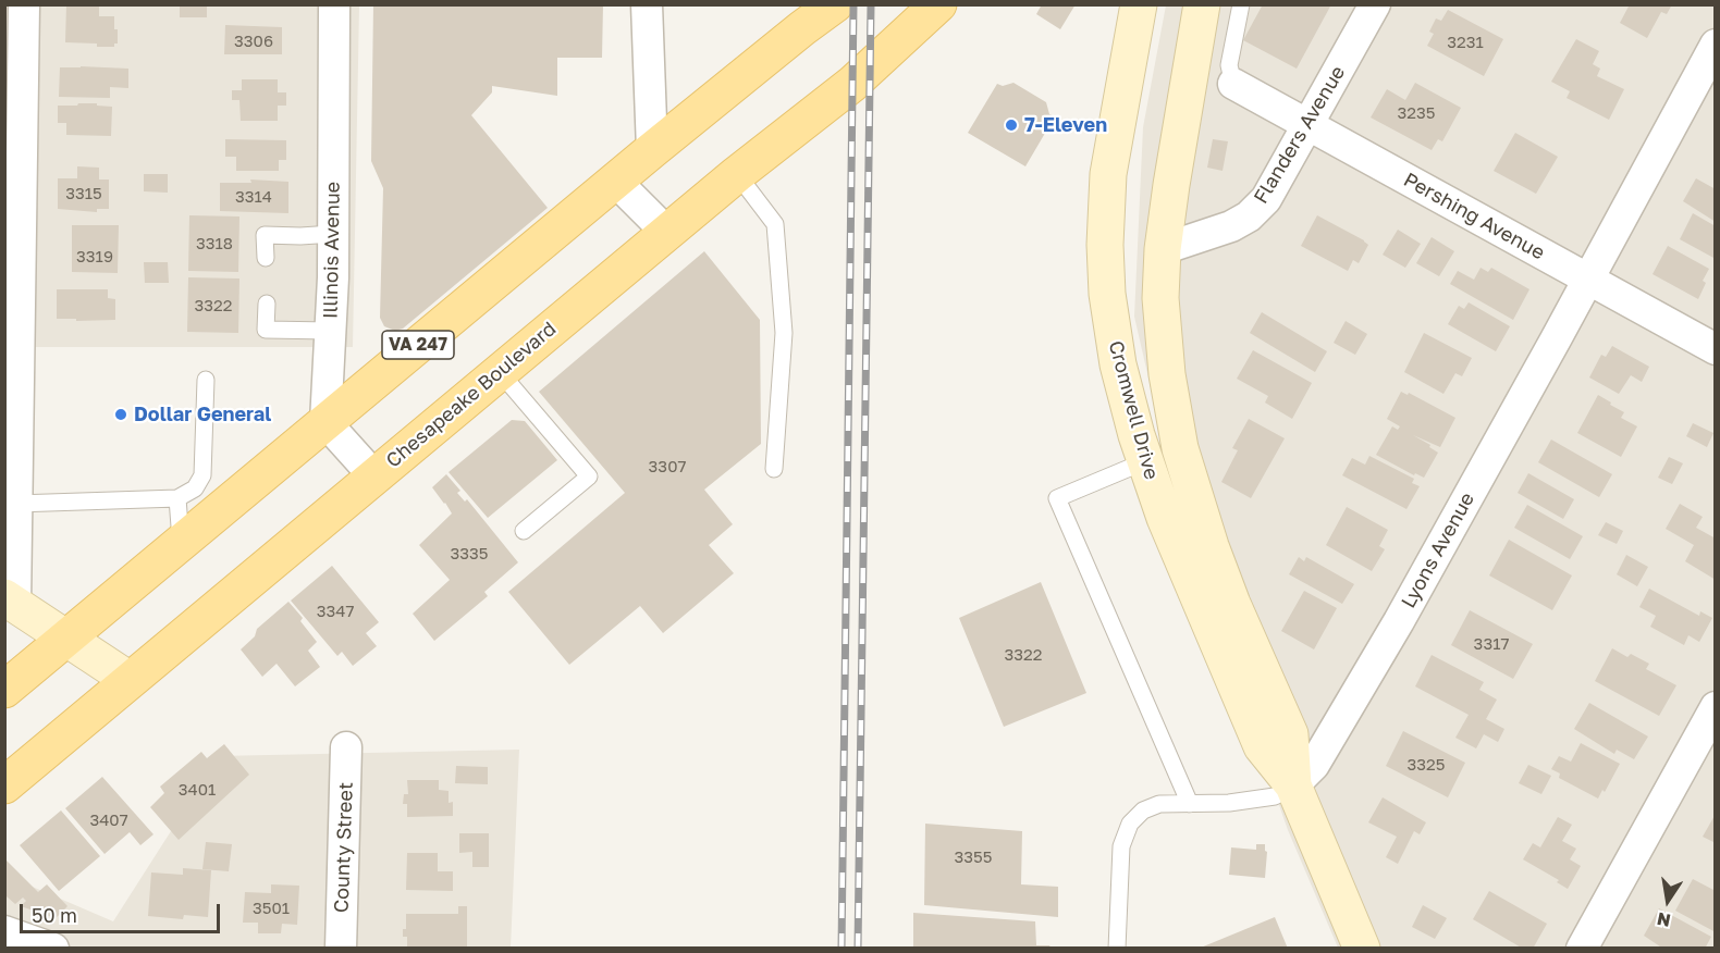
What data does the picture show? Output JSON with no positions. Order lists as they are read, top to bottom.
{
  "streets": {
    "main road": ["VA 247", "Chesapeake Boulevard"],
    "street": [
      "Flanders Avenue",
      "Pershing Avenue",
      "Illinois Avenue",
      "Cromwell Drive",
      "Lyons Avenue",
      "County Street"
    ]
  },
  "crossings": [
    ["Flanders Avenue", "Pershing Avenue"],
    ["Flanders Avenue", "Cromwell Drive"],
    ["Pershing Avenue", "Lyons Avenue"],
    ["Illinois Avenue", "VA 247"],
    ["Cromwell Drive", "Lyons Avenue"]
  ],
  "places": ["7-Eleven", "Dollar General"],
  "house_numbers": [
    "3306",
    "3231",
    "3235",
    "3315",
    "3314",
    "3318",
    "3319",
    "3322",
    "3307",
    "3335",
    "3347",
    "3317",
    "3322",
    "3325",
    "3401",
    "3407",
    "3355",
    "3501"
  ],
  "scale_bar": "50 m",
  "north": "bottom"
}
